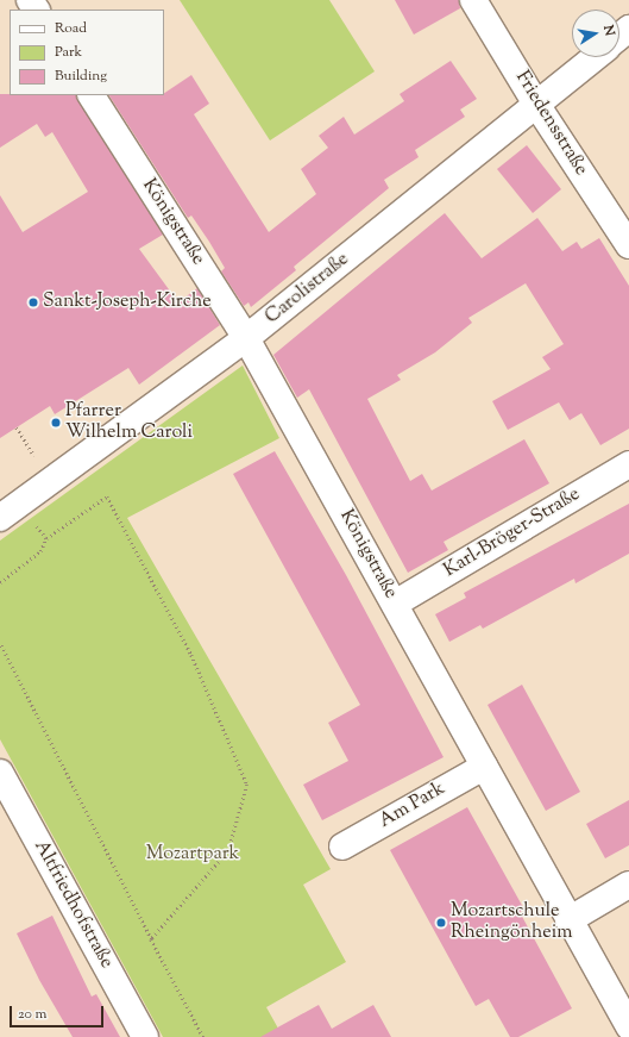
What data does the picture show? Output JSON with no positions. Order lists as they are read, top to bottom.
{
  "streets": {
    "street": [
      "Friedensstraße",
      "Königstraße",
      "Carolistraße",
      "Karl-Bröger-Straße",
      "Am Park",
      "Altfriedhofstraße"
    ]
  },
  "crossings": [
    ["Friedensstraße", "Carolistraße"],
    ["Königstraße", "Carolistraße"],
    ["Königstraße", "Karl-Bröger-Straße"],
    ["Königstraße", "Am Park"]
  ],
  "parks": ["Mozartpark"],
  "places": ["Sankt-Joseph-Kirche", "Pfarrer Wilhelm Caroli", "Mozartschule Rheingönheim"],
  "legend": ["Road", "Park", "Building"],
  "scale_bar": "20 m",
  "north": "right"
}
